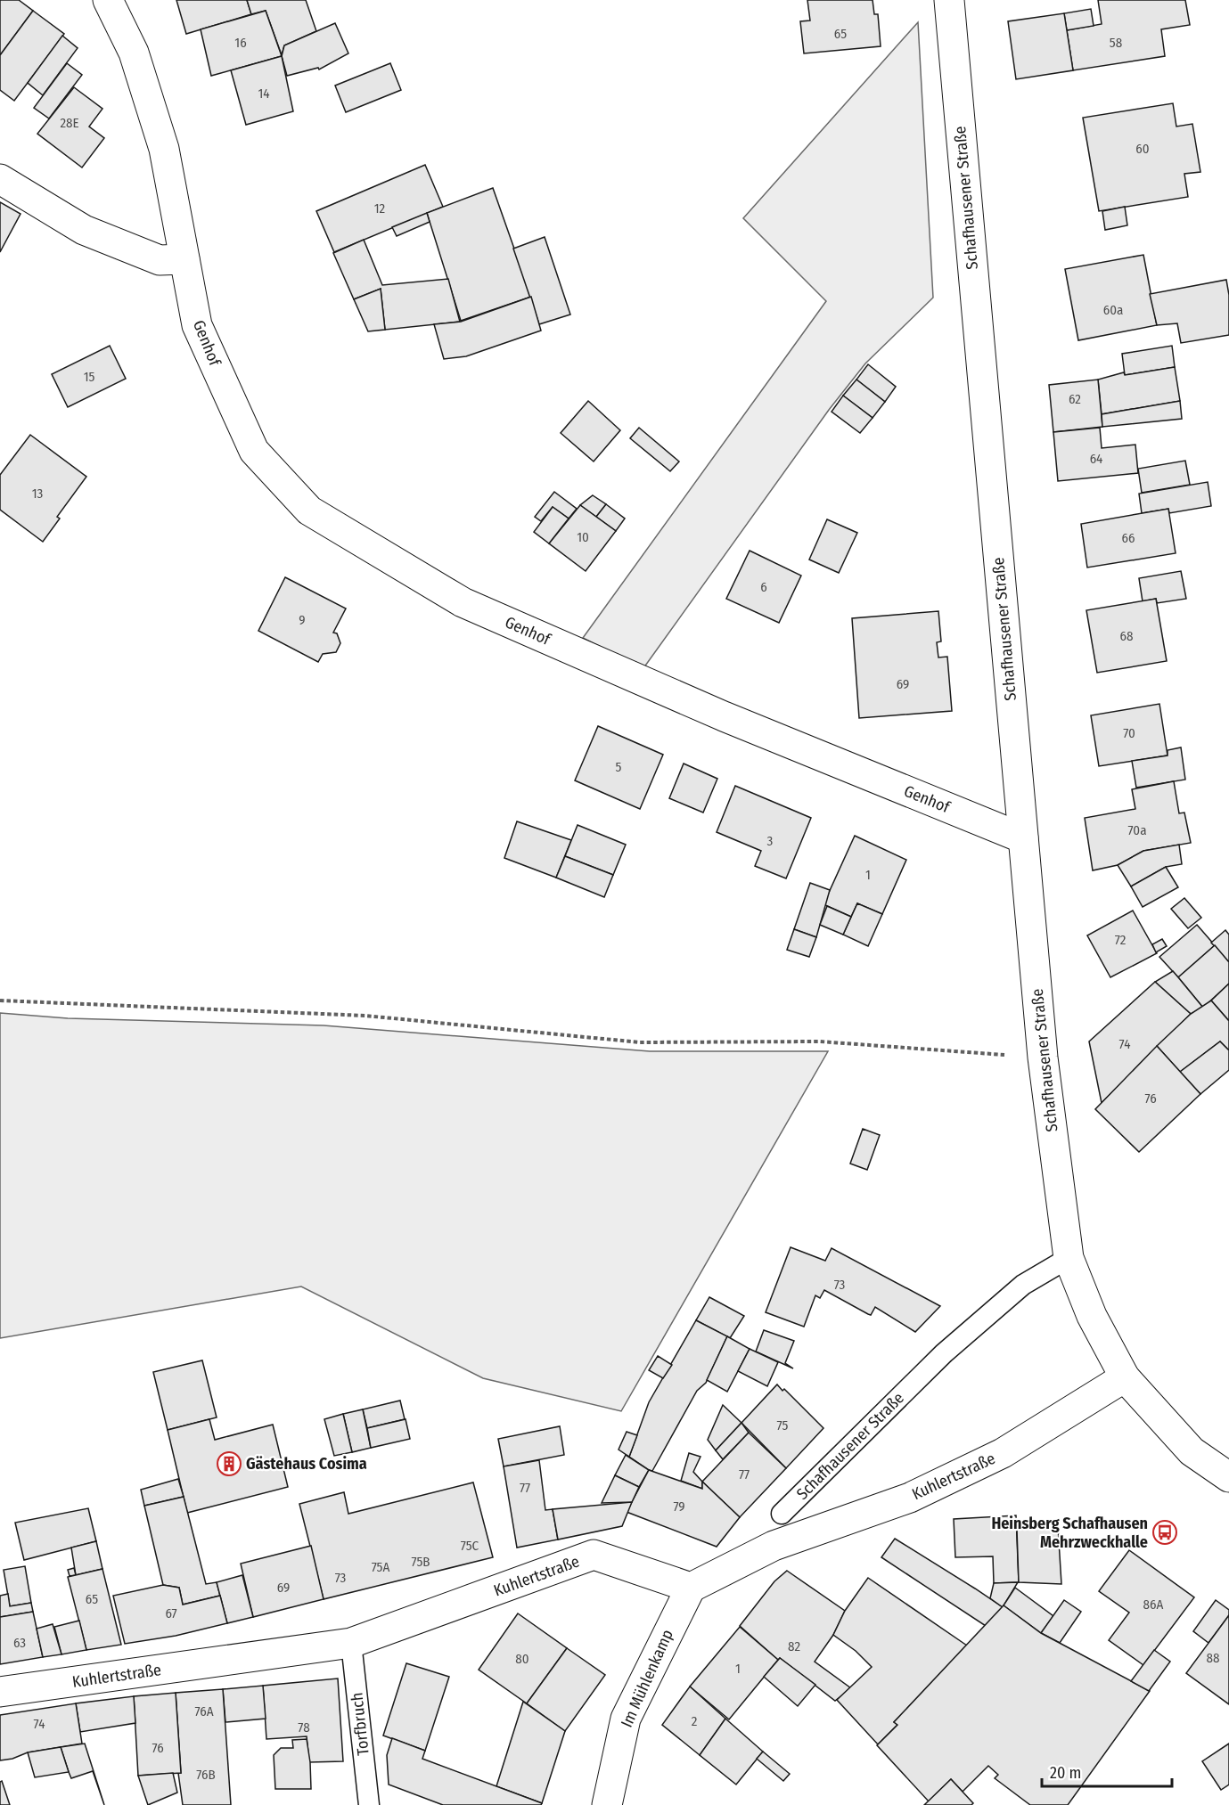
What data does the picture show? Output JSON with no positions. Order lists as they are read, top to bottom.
{
  "streets": {
    "street": [
      "Schafhausener Straße",
      "Genhof",
      "Kuhlertstraße",
      "Im Mühlenkamp"
    ],
    "lane": ["Torfbruch"]
  },
  "crossings": [
    ["Schafhausener Straße", "Genhof"],
    ["Schafhausener Straße", "Kuhlertstraße"],
    ["Kuhlertstraße", "Im Mühlenkamp"],
    ["Kuhlertstraße", "Torfbruch"]
  ],
  "places": {
    "building": ["Gästehaus Cosima"],
    "bus stop": ["Heinsberg Schafhausen Mehrzweckhalle"]
  },
  "house_numbers": [
    "65",
    "16",
    "58",
    "14",
    "28E",
    "60",
    "12",
    "60a",
    "15",
    "62",
    "64",
    "13",
    "10",
    "66",
    "6",
    "9",
    "68",
    "69",
    "70",
    "5",
    "70a",
    "3",
    "1",
    "72",
    "74",
    "76",
    "73",
    "75",
    "77",
    "77",
    "79",
    "75C",
    "75B",
    "75A",
    "73",
    "69",
    "65",
    "86A",
    "67",
    "63",
    "82",
    "88",
    "80",
    "1",
    "76A",
    "2",
    "74",
    "78",
    "76",
    "76B"
  ],
  "scale_bar": "20 m"
}
